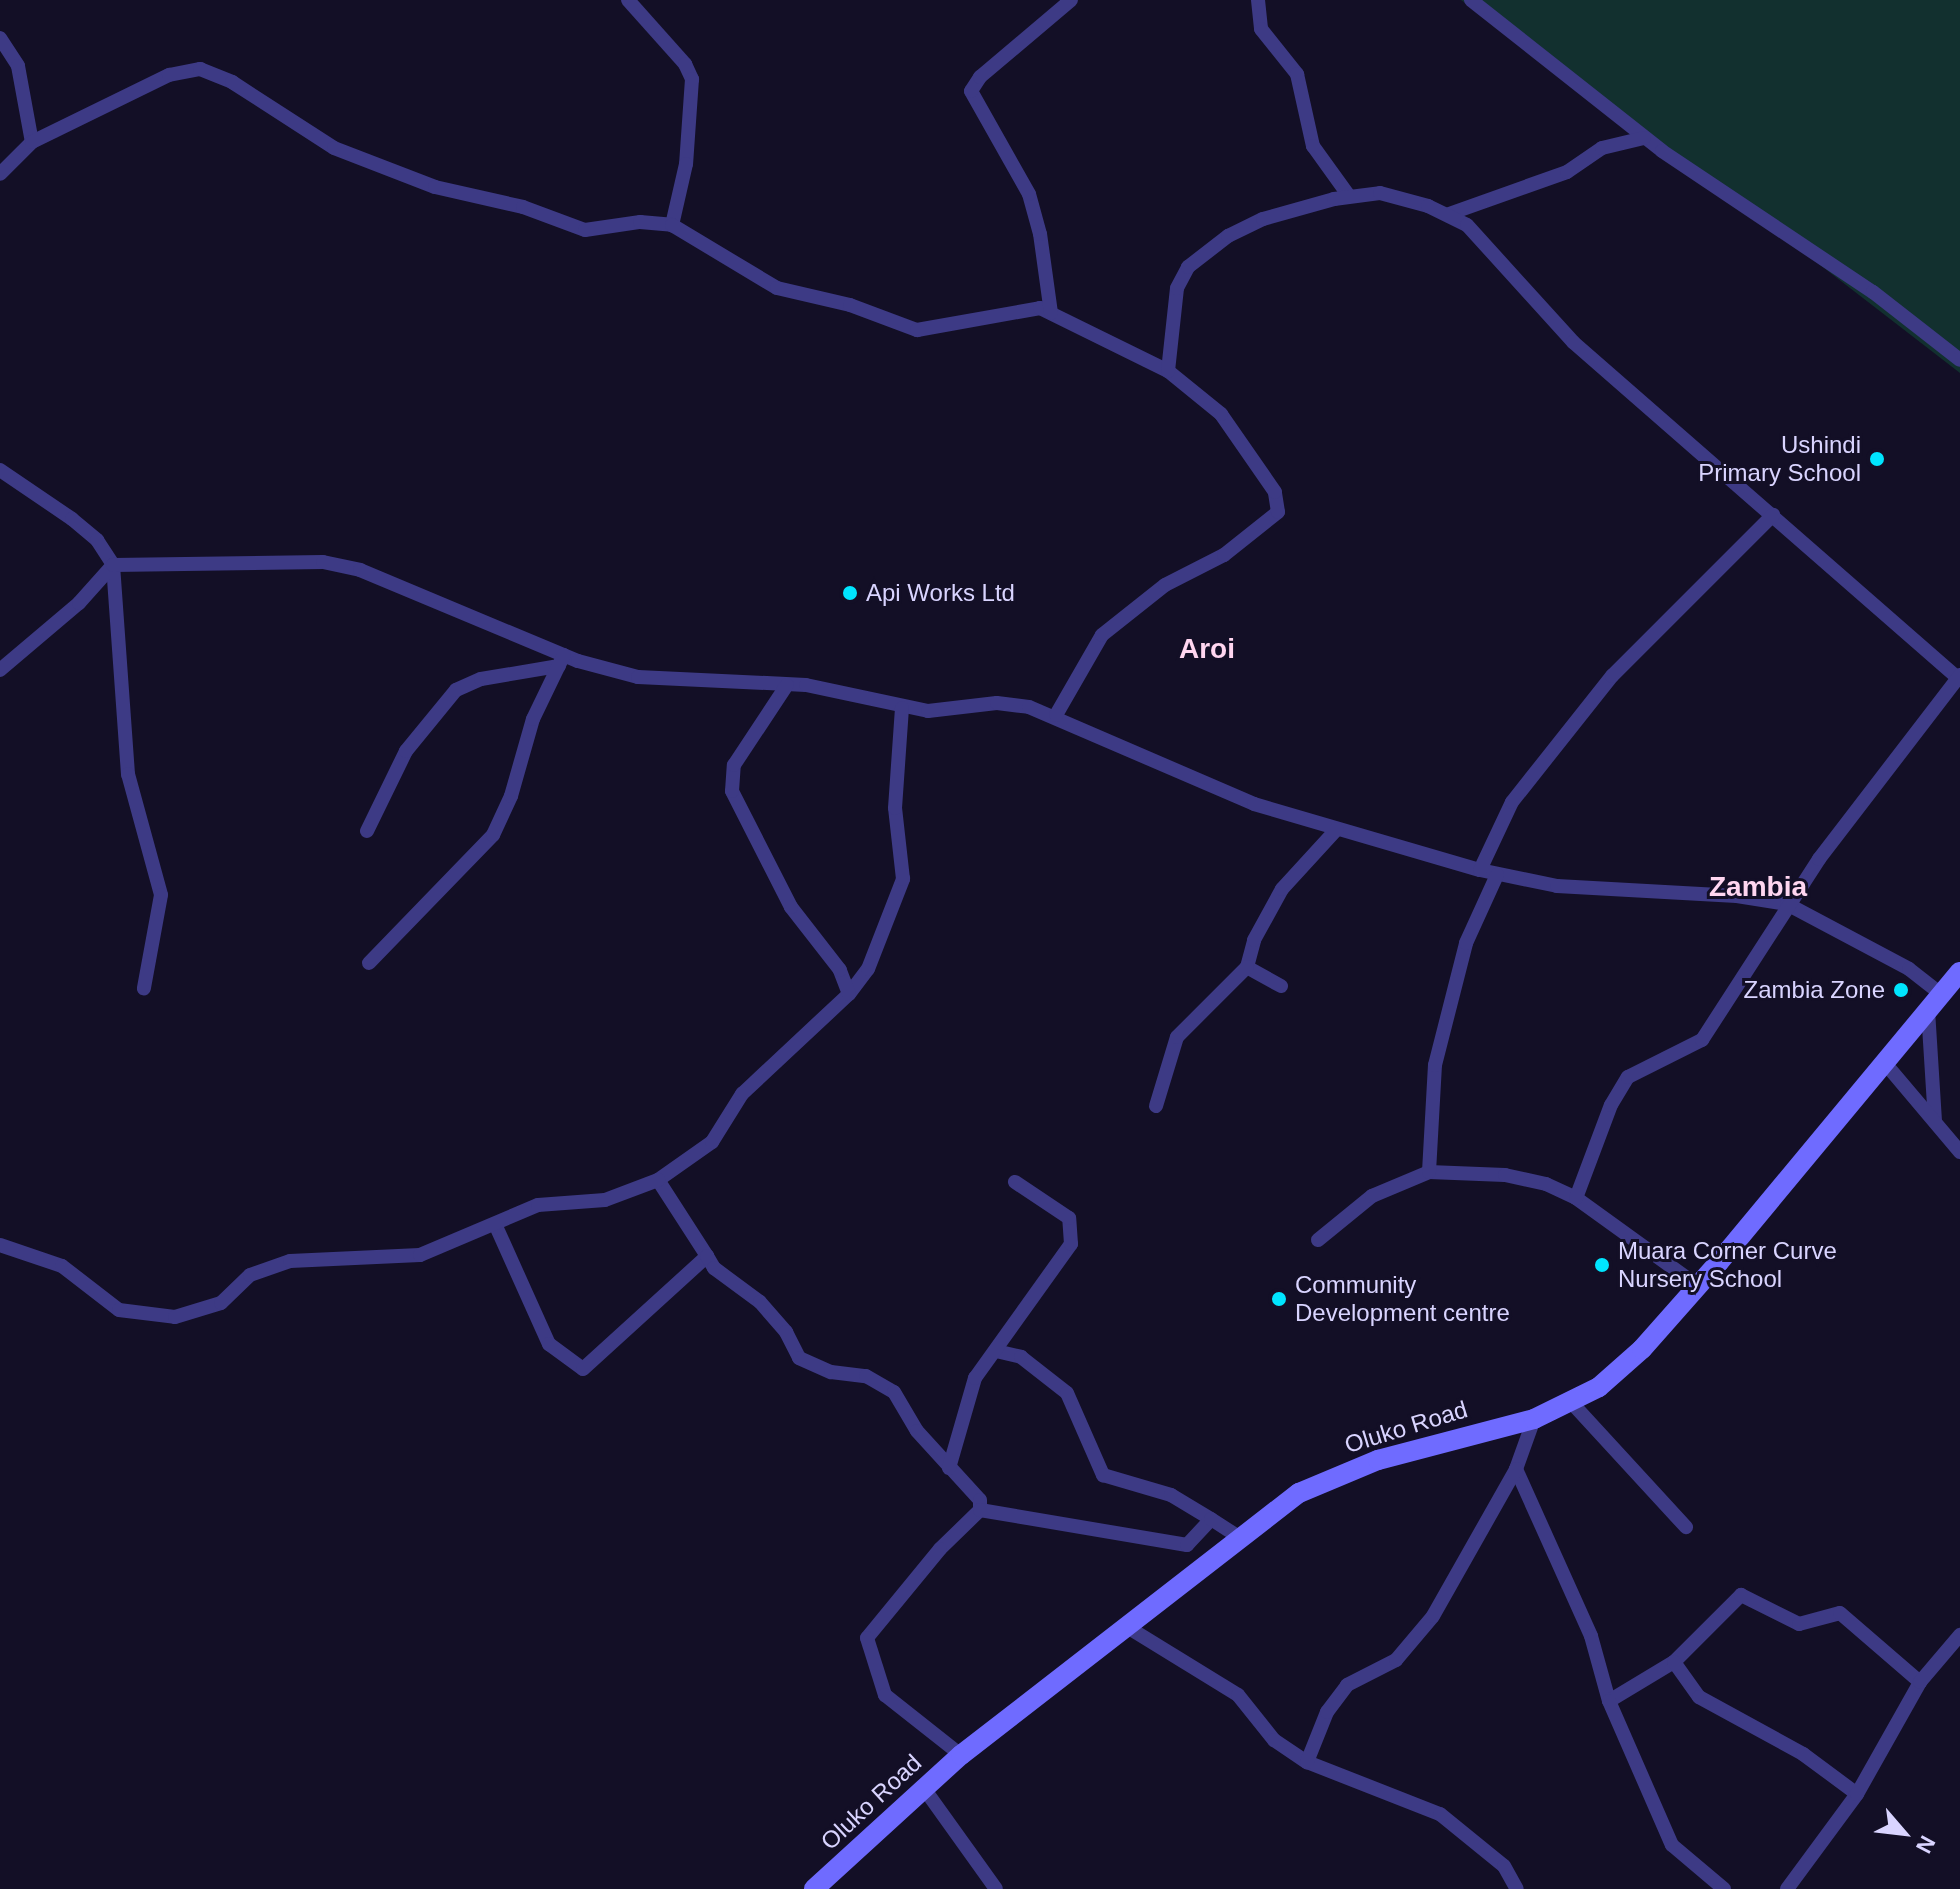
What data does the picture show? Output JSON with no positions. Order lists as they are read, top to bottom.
{
  "streets": {
    "main road": ["Oluko Road"]
  },
  "districts": ["Aroi", "Zambia"],
  "places": [
    "Ushindi Primary School",
    "Api Works Ltd",
    "Zambia Zone",
    "Muara Corner Curve Nursery School",
    "Community Development centre"
  ],
  "north": "bottom right"
}
